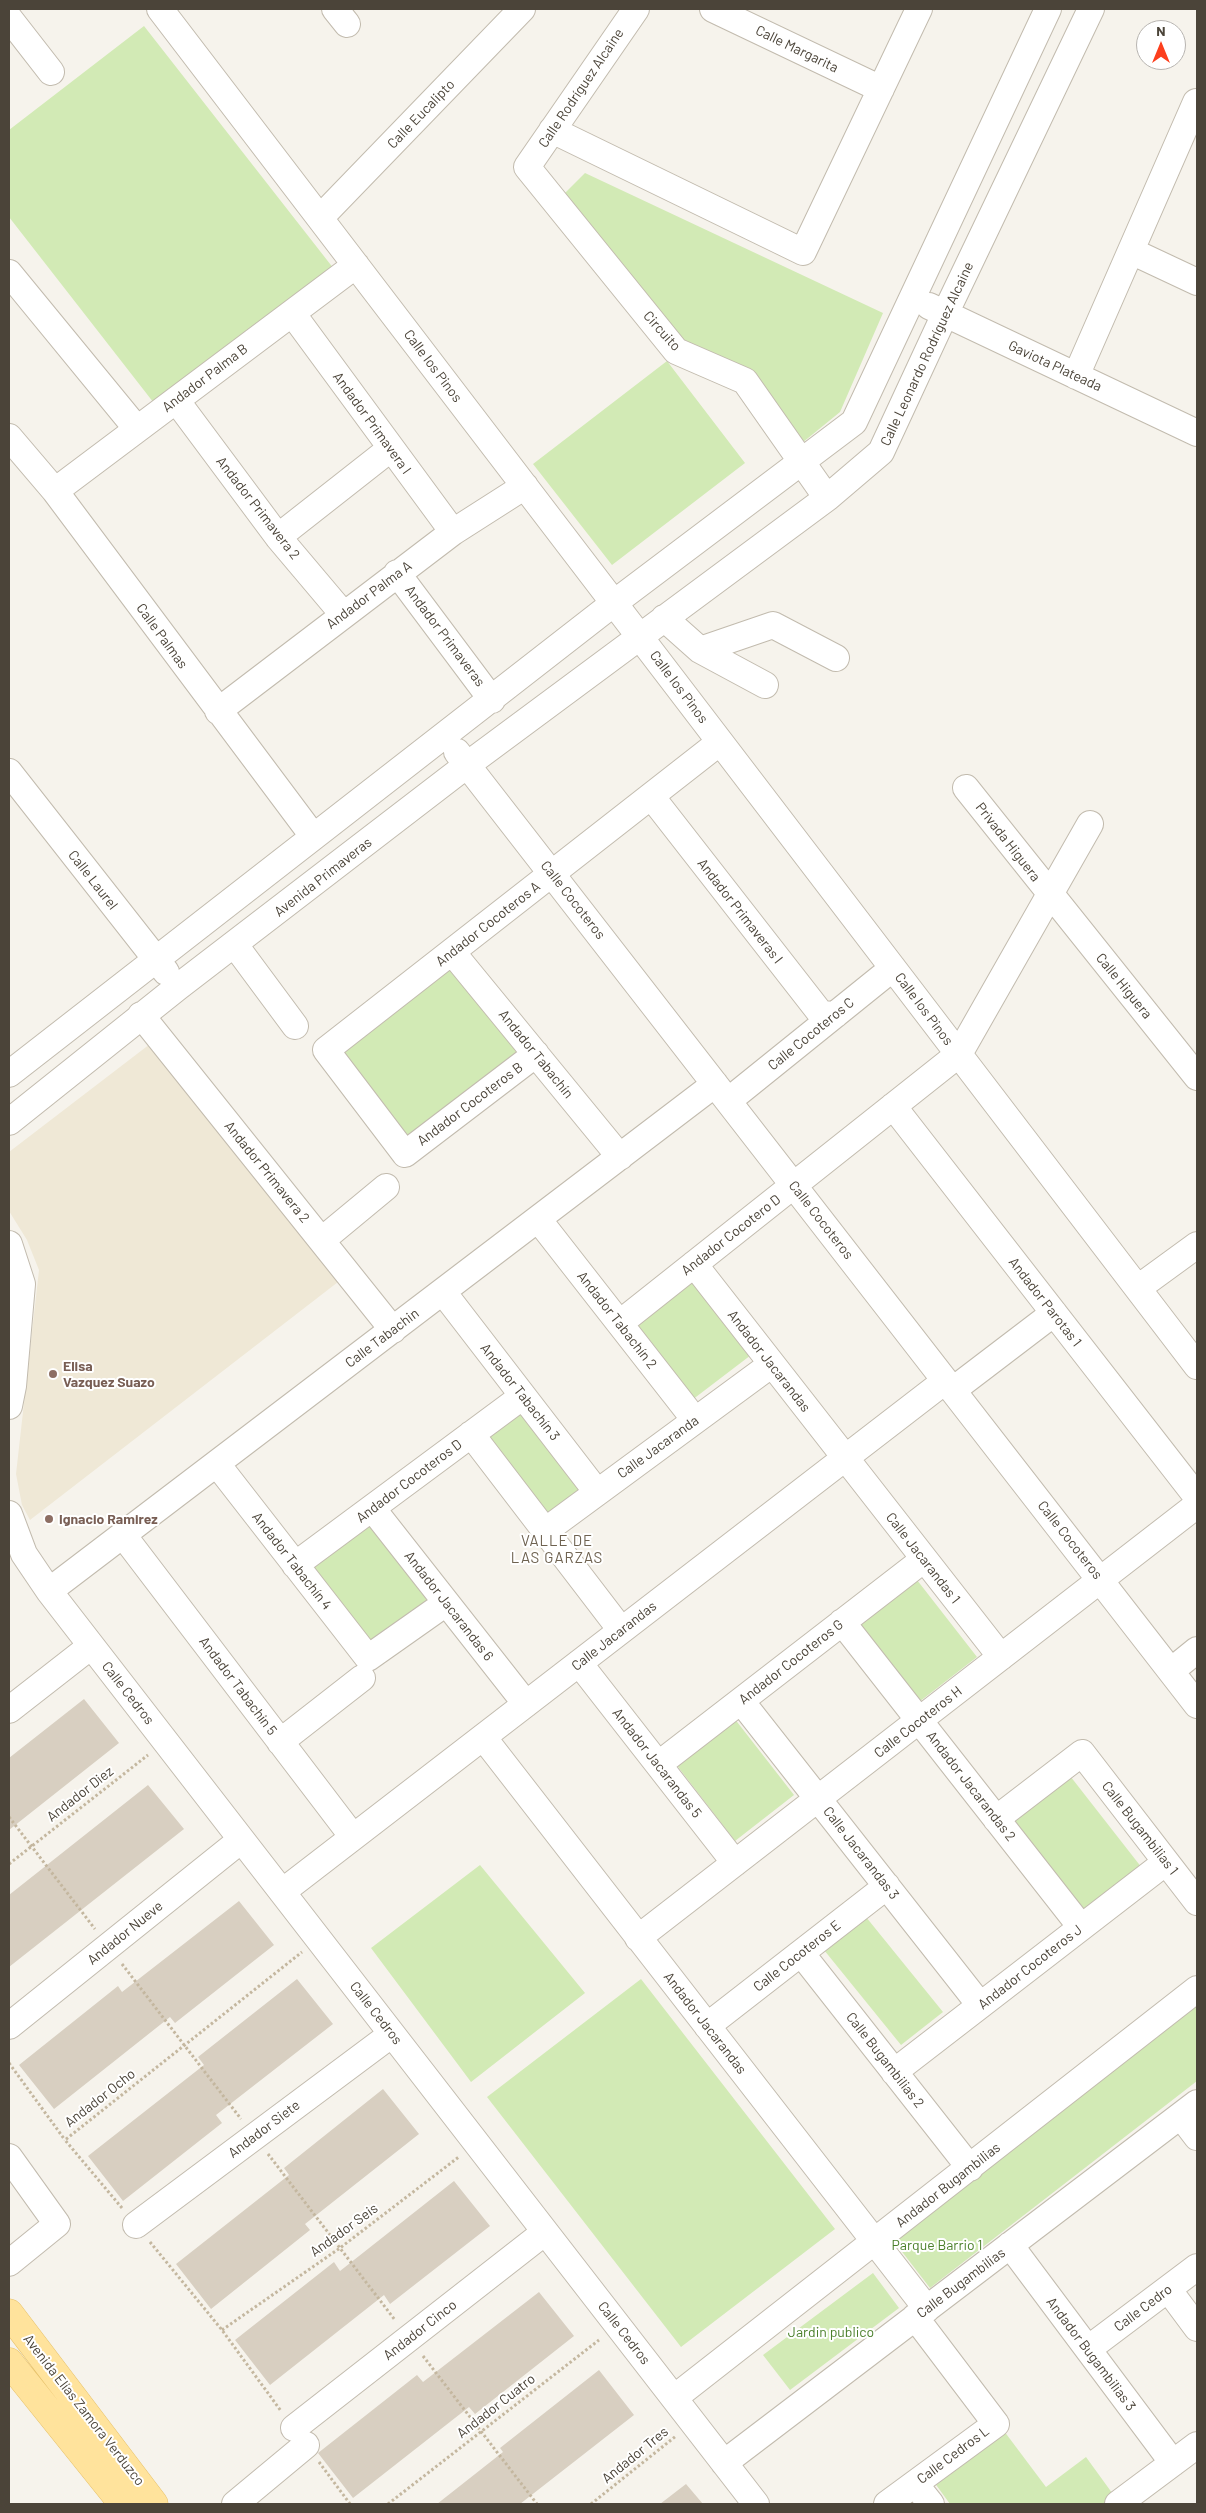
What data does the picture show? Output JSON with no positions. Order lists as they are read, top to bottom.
{
  "streets": {
    "main road": ["Avenida Elías Zamora Verduzco"],
    "street": [
      "Calle Margarita",
      "Calle Rodríguez Alcaine",
      "Calle Eucalipto",
      "Circuito",
      "Calle Leonardo Rodríguez Alcaine",
      "Calle los Pinos",
      "Gaviota Plateada",
      "Andador Palma B",
      "Andador Primavera I",
      "Andador Primavera 2",
      "Andador Palma A",
      "Calle Palmas",
      "Andador Primaveras",
      "Privada Higuera",
      "Avenida Primaveras",
      "Calle Laurel",
      "Calle Cocoteros",
      "Andador Primaveras I",
      "Andador Cocoteros A",
      "Calle Higuera",
      "Calle Cocoteros C",
      "Andador Tabachín",
      "Andador Cocoteros B",
      "Andador Cocotero D",
      "Andador Parotas 1",
      "Andador Tabachín 2",
      "Calle Tabachin",
      "Andador Jacarandas",
      "Andador Tabachín 3",
      "Calle Jacaranda",
      "Andador Cocoteros D",
      "Calle Jacarandas 1",
      "Andador Tabachín 4",
      "Andador Jacarandas 6",
      "Calle Jacarandas",
      "Andador Cocoteros G",
      "Andador Tabachín 5",
      "Calle Cedros",
      "Calle Cocoteros H",
      "Andador Jacarandas 5",
      "Andador Jacarandas 2",
      "Calle Bugambilias 1",
      "Calle Jacarandas 3",
      "Andador Nueve",
      "Calle Cocoteros E",
      "Andador Cocoteros J",
      "Calle Bugambilias 2",
      "Andador Siete",
      "Andador Bugambilias",
      "Calle Bugambilias",
      "Calle Cedro",
      "Andador Cinco",
      "Andador Bugambilias 3",
      "Calle Cedros L"
    ],
    "path": [
      "Andador Diez",
      "Andador Ocho",
      "Andador Seis",
      "Andador Cuatro",
      "Andador Tres"
    ]
  },
  "crossings": [
    ["Calle Rodríguez Alcaine", "Circuito"],
    ["Calle Eucalipto", "Calle los Pinos"],
    ["Circuito", "Calle Leonardo Rodríguez Alcaine"],
    ["Calle Leonardo Rodríguez Alcaine", "Calle los Pinos"],
    ["Calle Leonardo Rodríguez Alcaine", "Gaviota Plateada"],
    ["Calle Leonardo Rodríguez Alcaine", "Avenida Primaveras"],
    ["Calle los Pinos", "Andador Palma B"],
    ["Calle los Pinos", "Andador Palma A"],
    ["Calle los Pinos", "Avenida Primaveras"],
    ["Calle los Pinos", "Andador Cocoteros A"],
    ["Calle los Pinos", "Calle Cocoteros C"],
    ["Calle los Pinos", "Andador Cocotero D"],
    ["Andador Palma B", "Andador Primavera I"],
    ["Andador Palma B", "Andador Primavera 2"],
    ["Andador Palma B", "Calle Palmas"],
    ["Andador Primavera I", "Andador Palma A"],
    ["Andador Primavera 2", "Andador Palma A"],
    ["Andador Primavera 2", "Avenida Primaveras"],
    ["Andador Primavera 2", "Calle Tabachin"],
    ["Andador Palma A", "Calle Palmas"],
    ["Andador Palma A", "Andador Primaveras"],
    ["Privada Higuera", "Calle Higuera"],
    ["Avenida Primaveras", "Calle Laurel"],
    ["Avenida Primaveras", "Calle Cocoteros"],
    ["Calle Cocoteros", "Andador Cocoteros A"],
    ["Calle Cocoteros", "Calle Cocoteros C"],
    ["Calle Cocoteros", "Andador Cocotero D"],
    ["Calle Cocoteros", "Calle Tabachin"],
    ["Calle Cocoteros", "Calle Jacarandas"],
    ["Calle Cocoteros", "Calle Cocoteros H"],
    ["Andador Primaveras I", "Andador Cocoteros A"],
    ["Andador Primaveras I", "Calle Cocoteros C"],
    ["Andador Cocoteros A", "Andador Tabachín"],
    ["Andador Cocoteros A", "Andador Cocoteros B"],
    ["Calle Cocoteros C", "Calle Tabachin"],
    ["Andador Tabachín", "Andador Cocoteros B"],
    ["Andador Tabachín", "Calle Tabachin"],
    ["Andador Cocotero D", "Andador Parotas 1"],
    ["Andador Cocotero D", "Andador Tabachín 2"],
    ["Andador Cocotero D", "Andador Jacarandas"],
    ["Andador Parotas 1", "Calle Jacarandas"],
    ["Andador Tabachín 2", "Calle Tabachin"],
    ["Andador Tabachín 2", "Calle Jacaranda"],
    ["Calle Tabachin", "Andador Tabachín 3"],
    ["Calle Tabachin", "Andador Tabachín 4"],
    ["Calle Tabachin", "Andador Tabachín 5"],
    ["Calle Tabachin", "Calle Cedros"],
    ["Andador Jacarandas", "Calle Jacaranda"],
    ["Andador Jacarandas", "Calle Jacarandas 1"],
    ["Andador Jacarandas", "Calle Jacarandas"],
    ["Andador Jacarandas", "Calle Cocoteros H"],
    ["Andador Jacarandas", "Calle Cocoteros E"],
    ["Andador Jacarandas", "Andador Bugambilias"],
    ["Andador Jacarandas", "Calle Bugambilias"],
    ["Andador Jacarandas", "Calle Cedros L"],
    ["Andador Tabachín 3", "Calle Jacaranda"],
    ["Andador Tabachín 3", "Andador Cocoteros D"],
    ["Andador Cocoteros D", "Andador Tabachín 4"],
    ["Andador Cocoteros D", "Andador Jacarandas 6"],
    ["Calle Jacarandas 1", "Calle Jacarandas"],
    ["Calle Jacarandas 1", "Andador Cocoteros G"],
    ["Calle Jacarandas 1", "Calle Cocoteros H"],
    ["Andador Jacarandas 6", "Calle Jacarandas"],
    ["Calle Jacarandas", "Andador Tabachín 5"],
    ["Calle Jacarandas", "Calle Cedros"],
    ["Calle Jacarandas", "Andador Jacarandas 5"],
    ["Andador Cocoteros G", "Andador Jacarandas 5"],
    ["Andador Cocoteros G", "Andador Jacarandas 2"],
    ["Andador Cocoteros G", "Calle Jacarandas 3"],
    ["Calle Cedros", "Andador Diez"],
    ["Calle Cedros", "Andador Nueve"],
    ["Calle Cedros", "Andador Ocho"],
    ["Calle Cedros", "Andador Siete"],
    ["Calle Cedros", "Andador Bugambilias"],
    ["Calle Cedros", "Andador Seis"],
    ["Calle Cedros", "Calle Bugambilias"],
    ["Calle Cedros", "Andador Cinco"],
    ["Calle Cedros", "Andador Cuatro"],
    ["Calle Cedros", "Andador Tres"],
    ["Calle Cocoteros H", "Andador Jacarandas 5"],
    ["Calle Cocoteros H", "Andador Jacarandas 2"],
    ["Calle Cocoteros H", "Calle Jacarandas 3"],
    ["Andador Jacarandas 2", "Calle Bugambilias 1"],
    ["Andador Jacarandas 2", "Andador Cocoteros J"],
    ["Calle Bugambilias 1", "Andador Cocoteros J"],
    ["Calle Jacarandas 3", "Calle Cocoteros E"],
    ["Calle Jacarandas 3", "Andador Cocoteros J"],
    ["Calle Cocoteros E", "Calle Bugambilias 2"],
    ["Andador Cocoteros J", "Calle Bugambilias 2"],
    ["Calle Bugambilias 2", "Andador Bugambilias"],
    ["Andador Ocho", "Andador Siete"],
    ["Andador Ocho", "Andador Seis"],
    ["Calle Bugambilias", "Andador Bugambilias 3"],
    ["Calle Cedro", "Andador Bugambilias 3"]
  ],
  "districts": ["VALLE DE LAS GARZAS"],
  "parks": ["Parque Barrio 1", "Jardin publico"],
  "places": ["Elisa Vazquez Suazo", "Ignacio Ramirez"],
  "north": "top"
}
